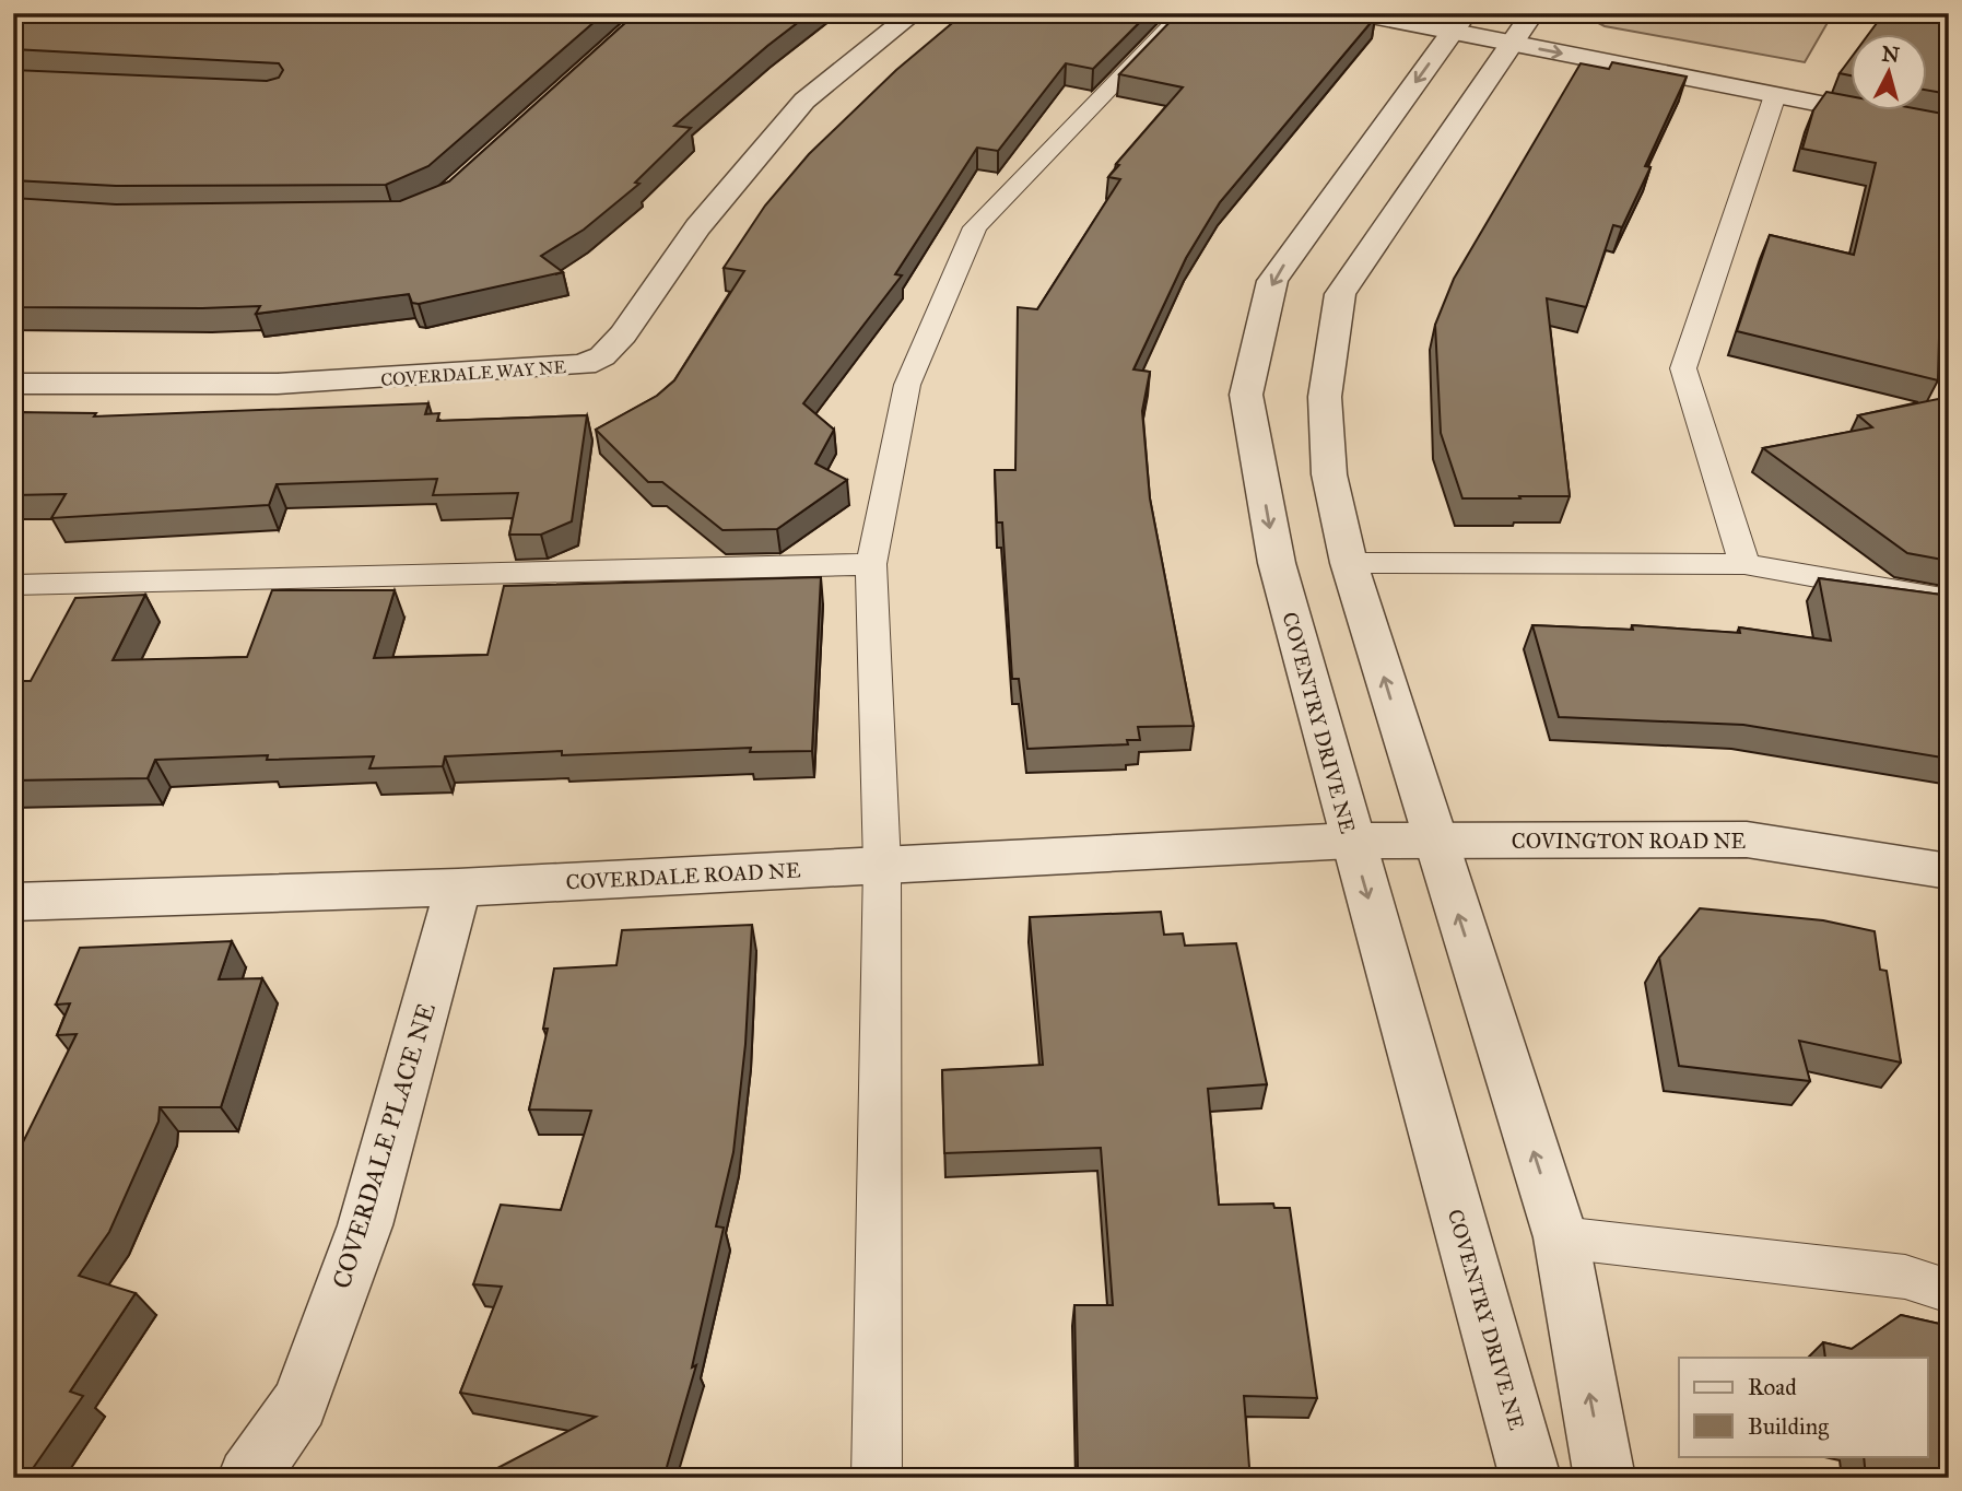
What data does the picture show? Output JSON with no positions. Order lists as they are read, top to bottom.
{
  "streets": {
    "street": [
      "COVERDALE WAY NE",
      "COVENTRY DRIVE NE",
      "COVINGTON ROAD NE",
      "COVERDALE ROAD NE",
      "COVERDALE PLACE NE"
    ]
  },
  "crossings": [
    ["COVENTRY DRIVE NE", "COVINGTON ROAD NE"],
    ["COVENTRY DRIVE NE", "COVERDALE ROAD NE"],
    ["COVINGTON ROAD NE", "COVERDALE ROAD NE"],
    ["COVERDALE ROAD NE", "COVERDALE PLACE NE"]
  ],
  "legend": ["Road", "Building"],
  "north": "top"
}
